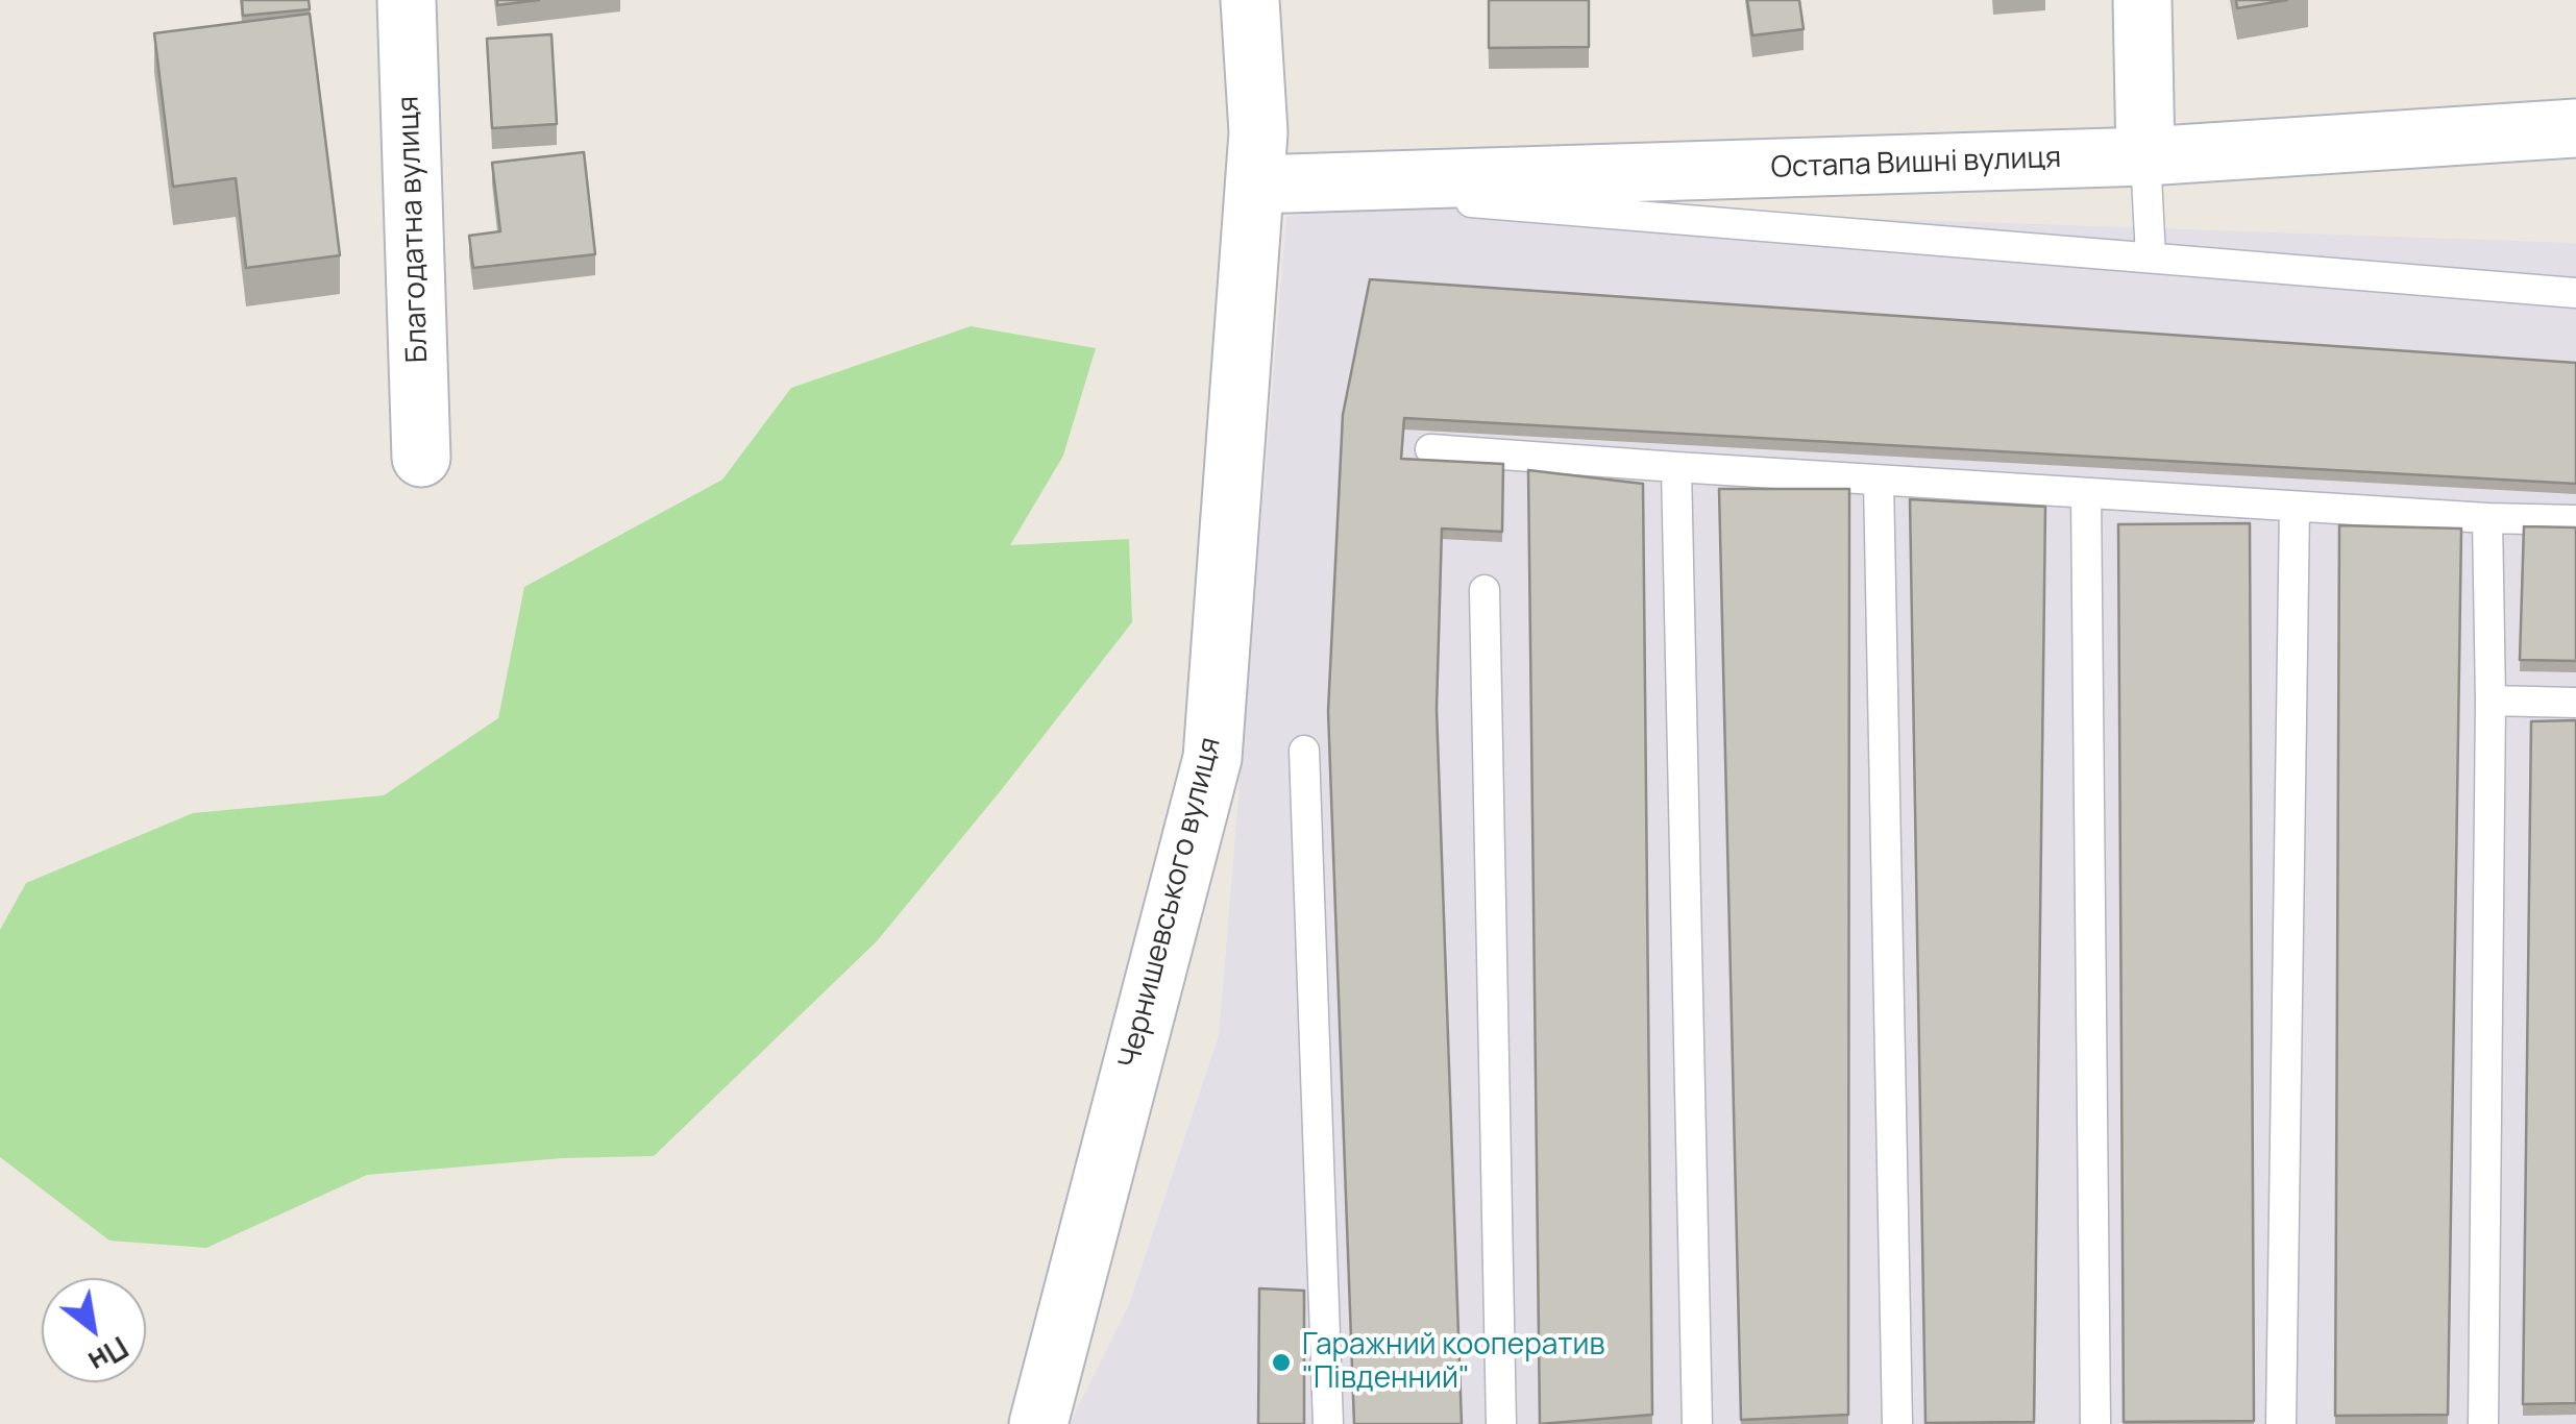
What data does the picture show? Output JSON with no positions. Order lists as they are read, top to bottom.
{
  "streets": {
    "street": ["Остапа Вишні вулиця", "Благодатна вулиця", "Чернишевського вулиця"]
  },
  "crossings": [
    ["Остапа Вишні вулиця", "Чернишевського вулиця"]
  ],
  "places": ["Гаражний кооператив \"Південний\""],
  "north": "bottom right"
}
